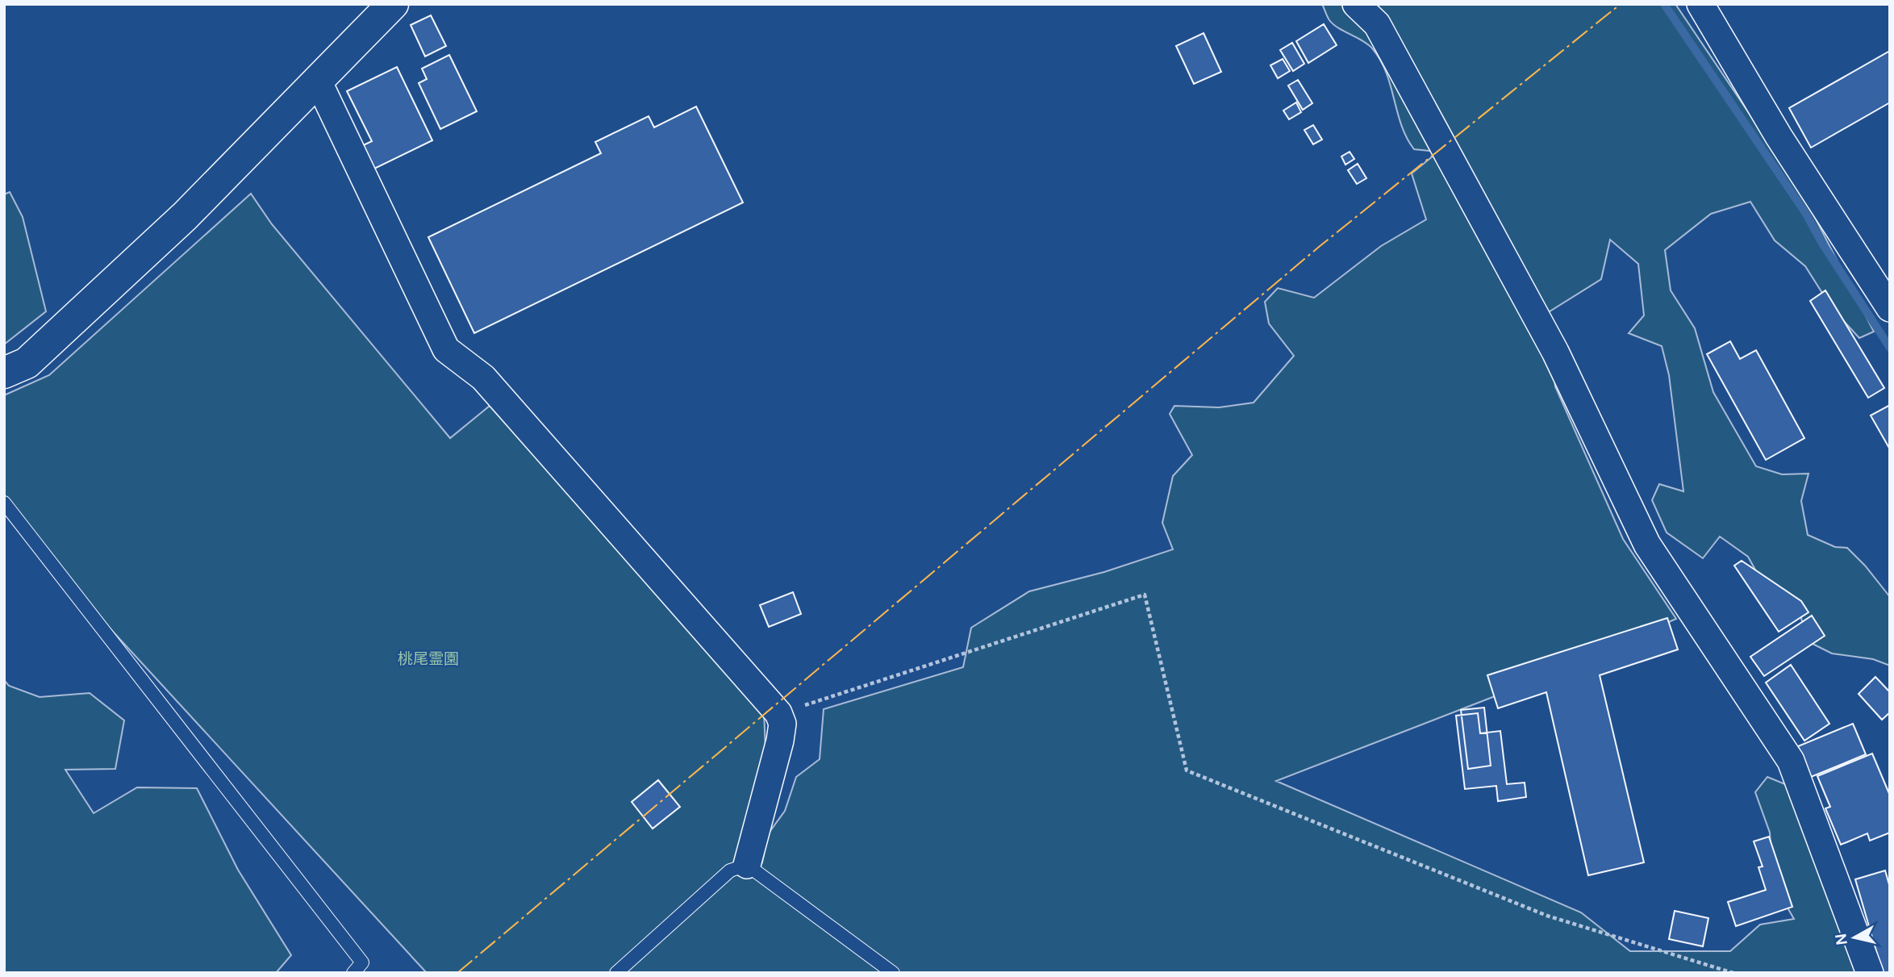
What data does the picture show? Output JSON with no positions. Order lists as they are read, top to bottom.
{
  "parks": ["桃尾霊園"],
  "north": "left"
}
